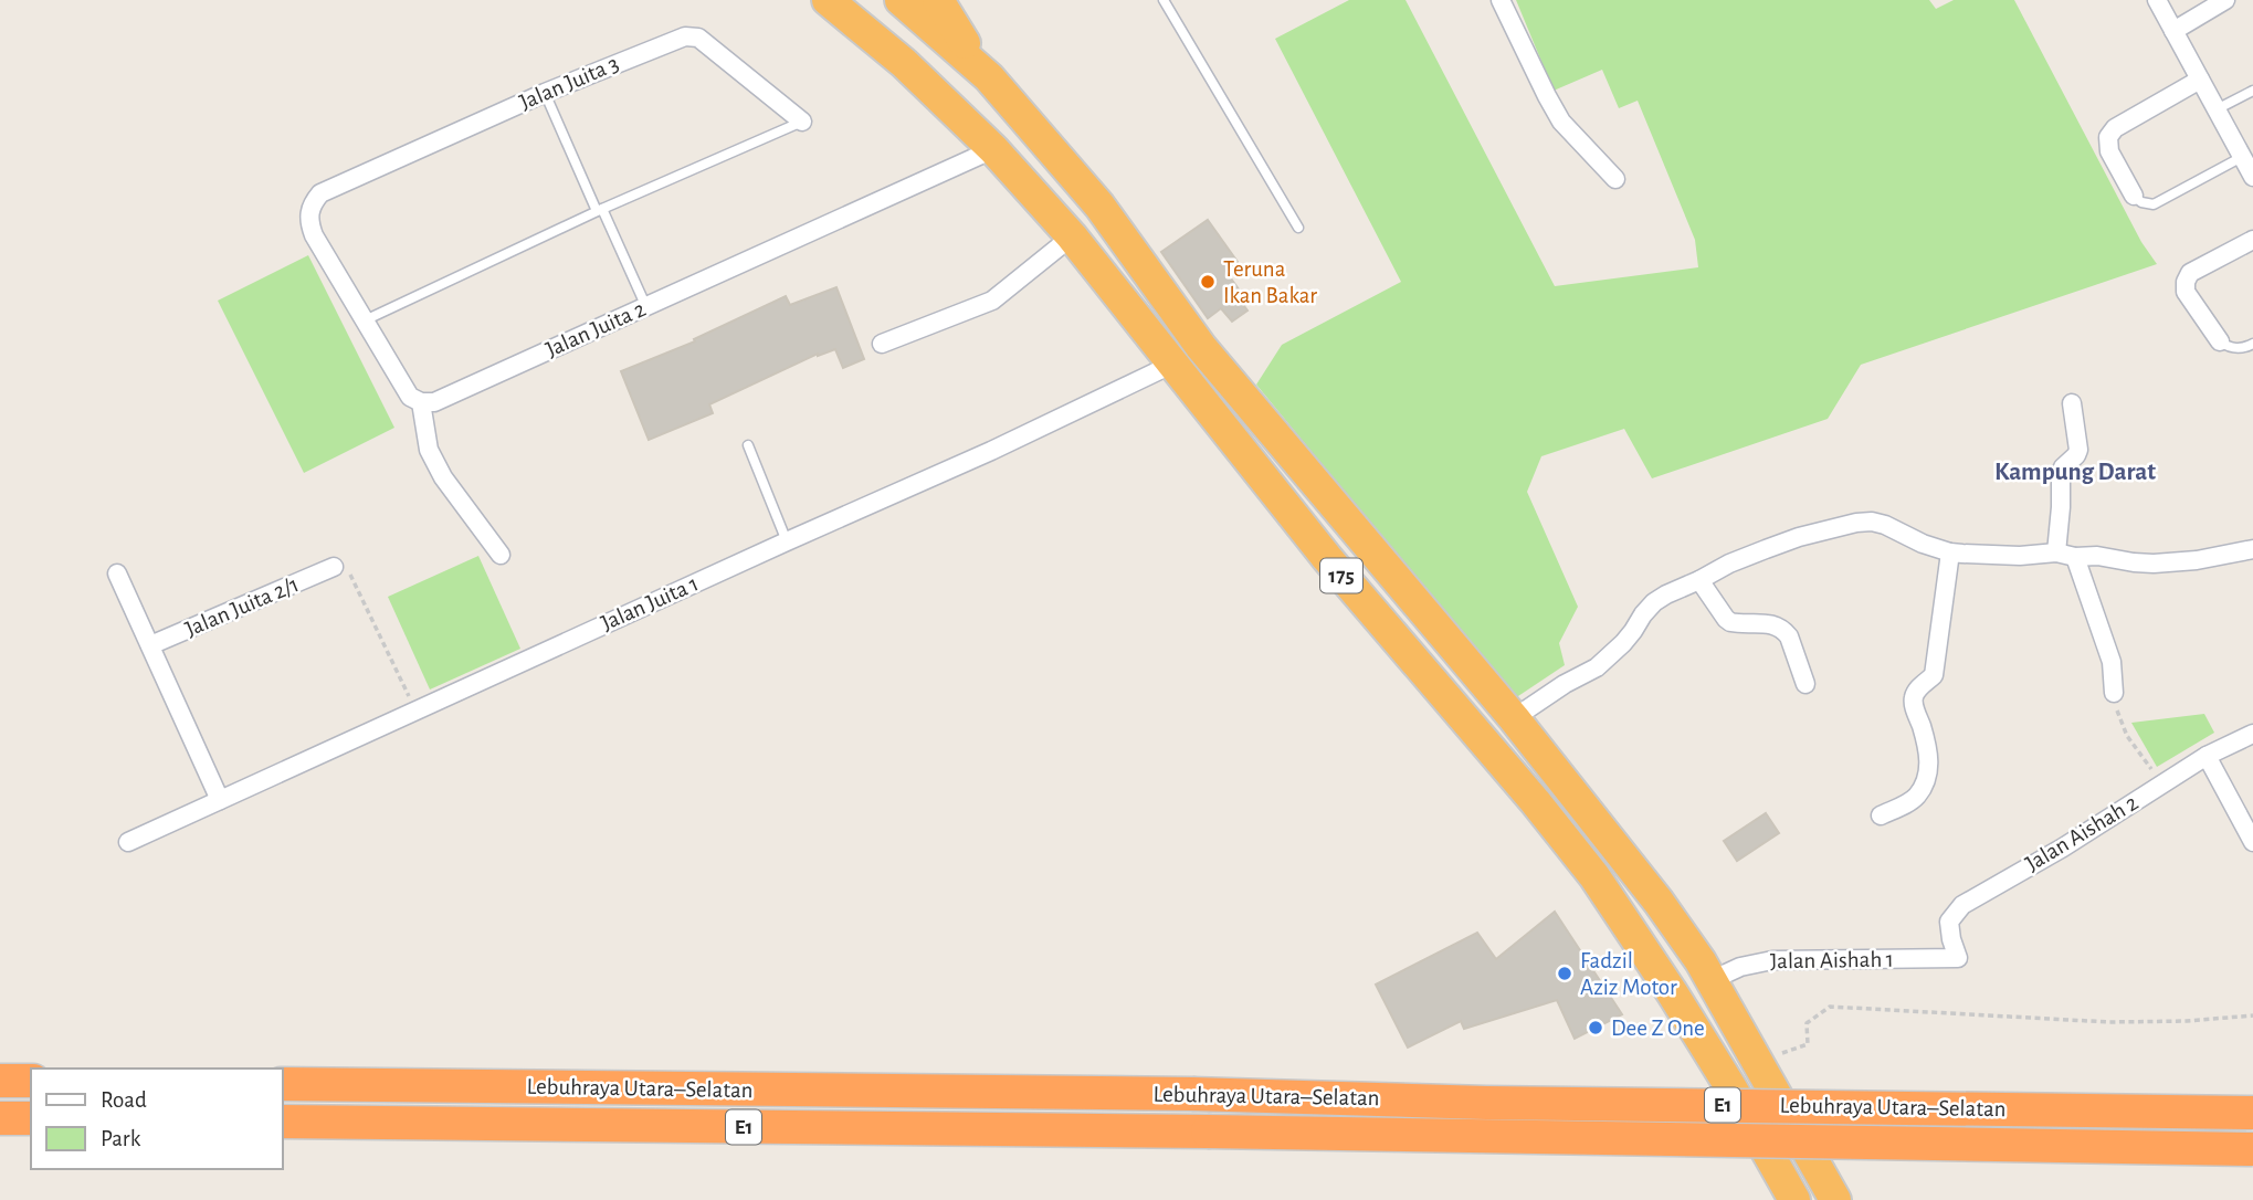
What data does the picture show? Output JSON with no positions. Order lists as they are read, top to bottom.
{
  "streets": {
    "highway": ["175", "Lebuhraya Utara–Selatan", "E1"],
    "street": [
      "Jalan Juita 3",
      "Jalan Juita 2",
      "Jalan Juita 1",
      "Jalan Juita 2/1",
      "Jalan Aishah 2",
      "Jalan Aishah 1"
    ]
  },
  "crossings": [
    ["Jalan Juita 2", "175"],
    ["175", "Jalan Juita 1"],
    ["175", "Jalan Aishah 1"],
    ["Jalan Aishah 2", "Jalan Aishah 1"]
  ],
  "districts": ["Kampung Darat"],
  "places": ["Teruna Ikan Bakar", "Fadzil Aziz Motor", "Dee Z One"],
  "legend": ["Road", "Park"]
}
